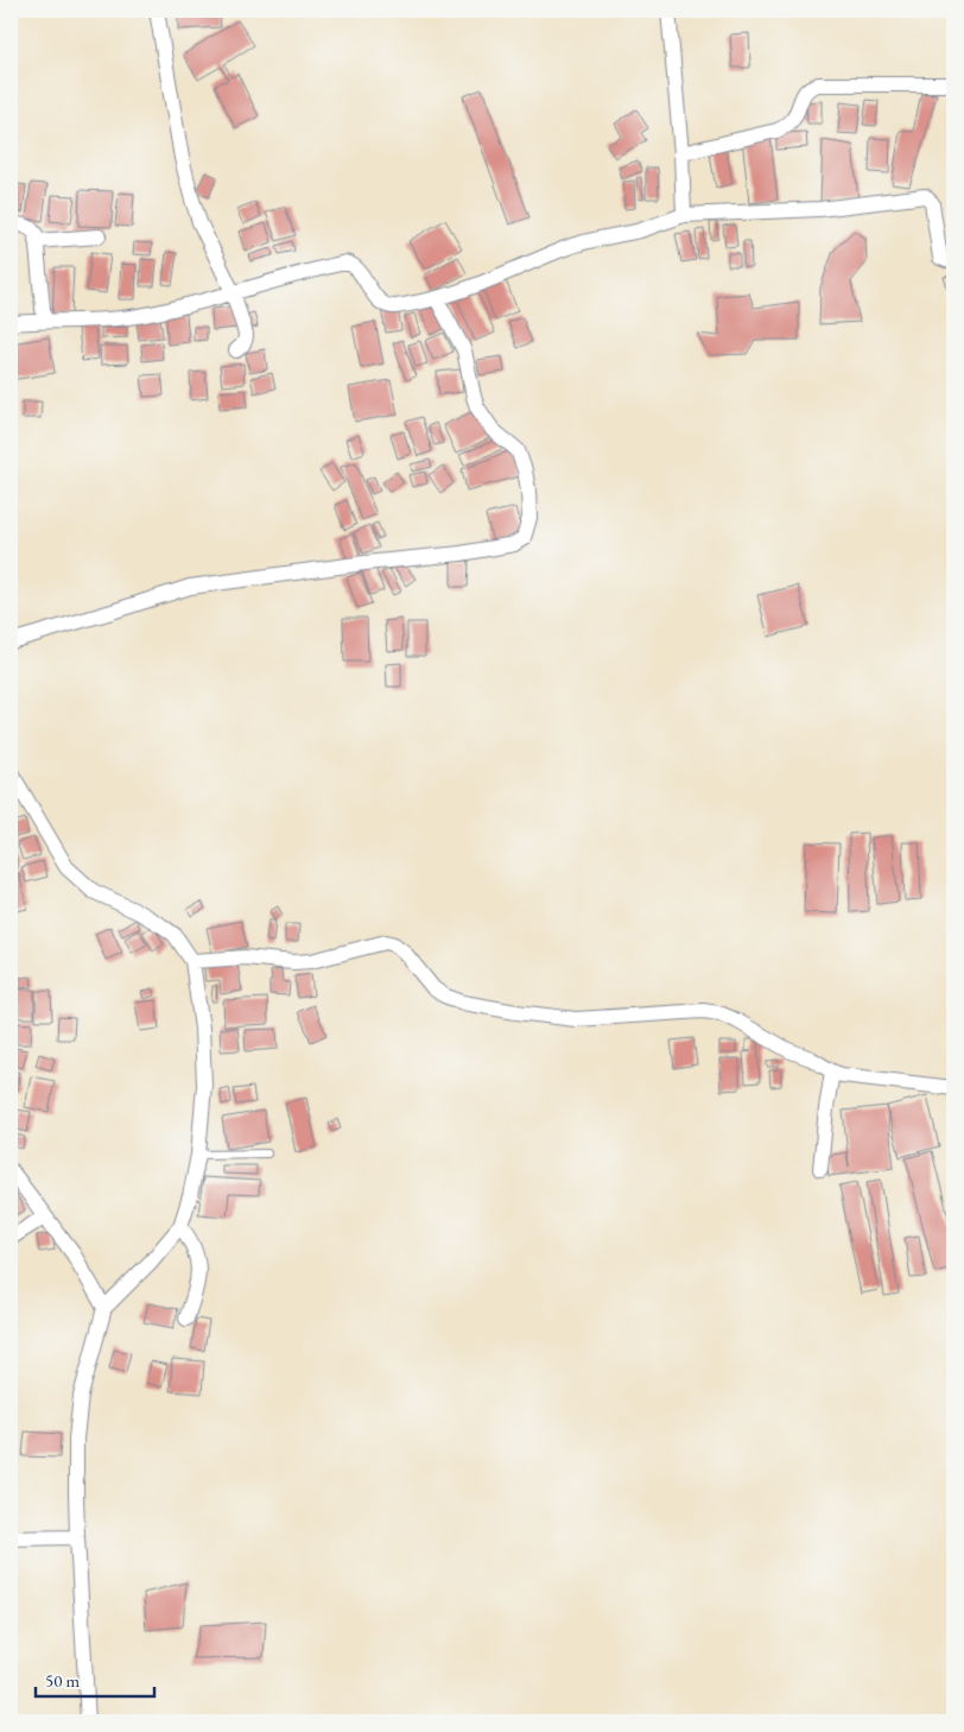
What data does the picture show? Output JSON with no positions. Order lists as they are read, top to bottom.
{
  "scale_bar": "50 m"
}
